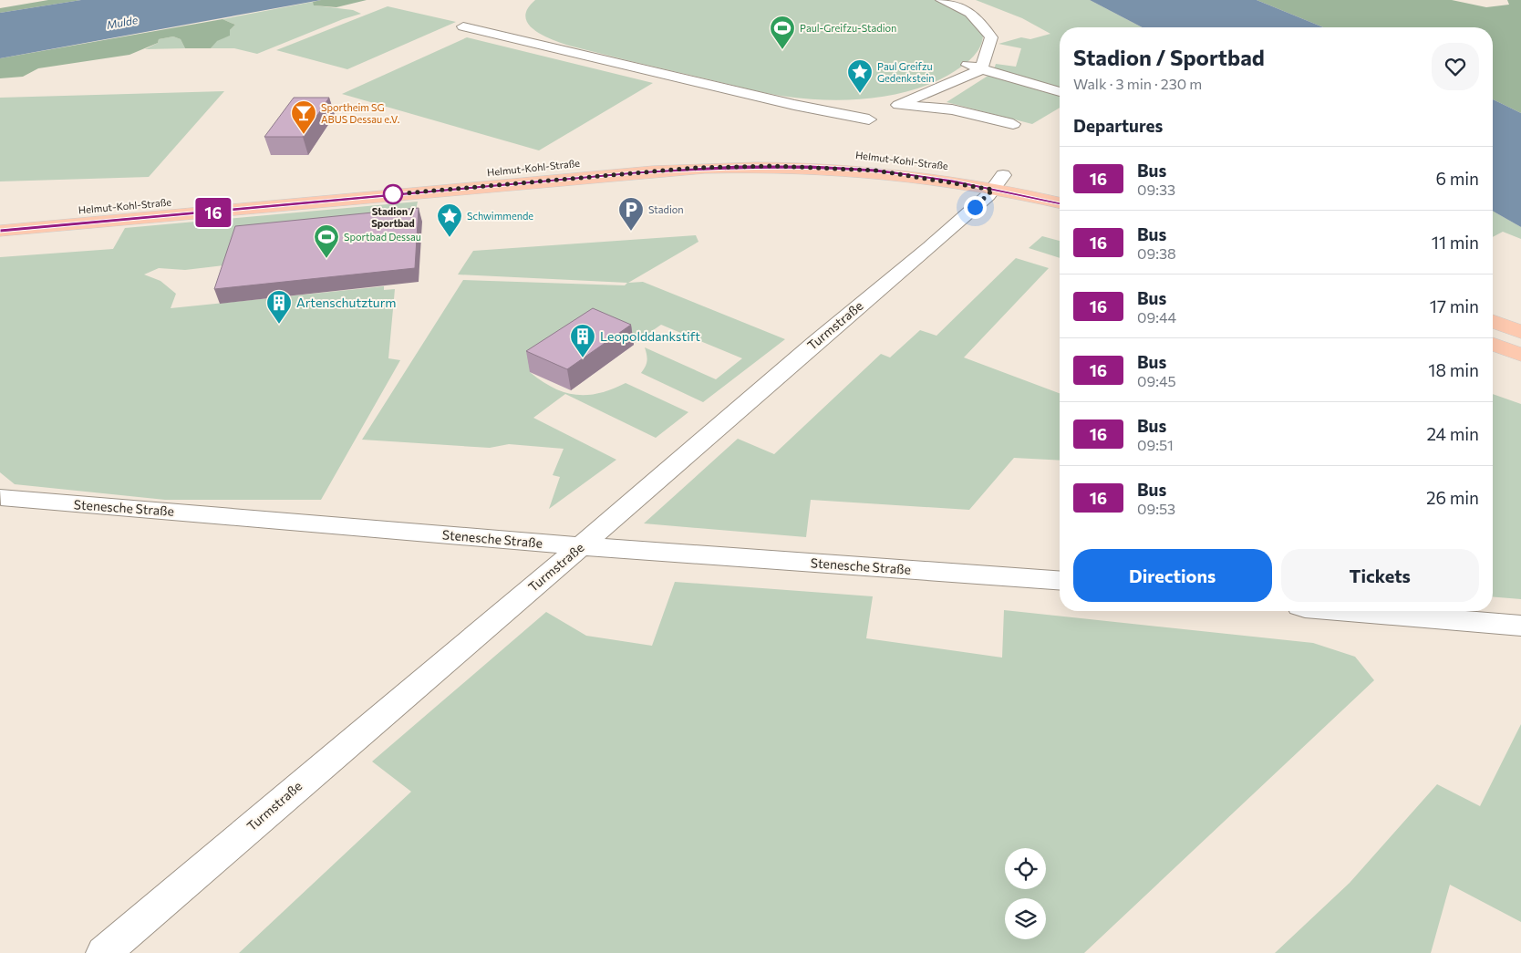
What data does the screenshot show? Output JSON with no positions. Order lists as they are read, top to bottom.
{
  "streets": {
    "main road": ["Helmut-Kohl-Straße"],
    "street": ["Turmstraße", "Stenesche Straße"]
  },
  "crossings": [
    ["Helmut-Kohl-Straße", "Turmstraße"],
    ["Turmstraße", "Stenesche Straße"]
  ],
  "water": ["Mulde"],
  "places": {
    "sports": ["Paul-Greifzu-Stadion", "Sportbad Dessau"],
    "place": ["Paul Greifzu Gedenkstein", "Schwimmende"],
    "bar": ["Sportheim SG ABUS Dessau e.V."],
    "other": ["Stadion / Sportbad"],
    "parking": ["Stadion"],
    "building": ["Artenschutzturm", "Leopolddankstift"]
  },
  "lines": ["bus line 16"],
  "page": {
    "on_map": "16",
    "heading": [
      ["Stadion / Sportbad", "Walk · 3 min · 230 m"],
      "Departures"
    ],
    "list": [
      {
        "mark": "16",
        "name": "Bus",
        "note": "09:33",
        "value": "6 min"
      },
      {
        "mark": "16",
        "name": "Bus",
        "note": "09:38",
        "value": "11 min"
      },
      {
        "mark": "16",
        "name": "Bus",
        "note": "09:44",
        "value": "17 min"
      },
      {
        "mark": "16",
        "name": "Bus",
        "note": "09:45",
        "value": "18 min"
      },
      {
        "mark": "16",
        "name": "Bus",
        "note": "09:51",
        "value": "24 min"
      },
      {
        "mark": "16",
        "name": "Bus",
        "note": "09:53",
        "value": "26 min"
      }
    ],
    "buttons": ["Directions", "Tickets"]
  }
}
